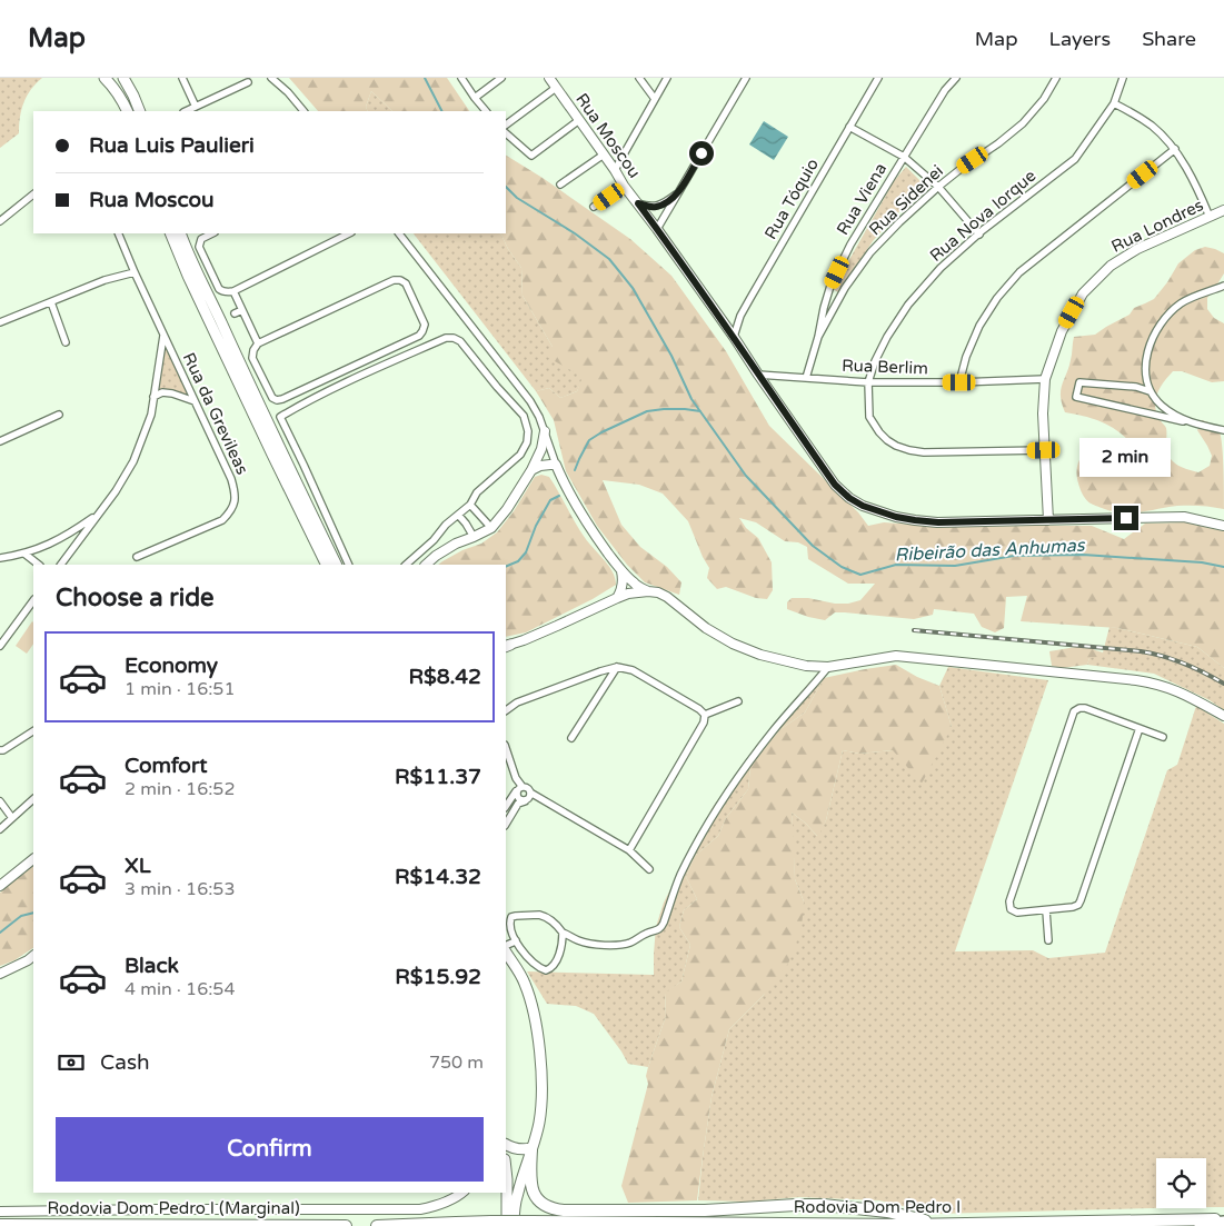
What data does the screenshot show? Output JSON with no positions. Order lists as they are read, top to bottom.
{
  "streets": {
    "highway": ["Rodovia Dom Pedro I", "Rodovia Dom Pedro I (Marginal)"],
    "street": [
      "Rua Moscou",
      "Rua Tóquio",
      "Rua Viena",
      "Rua Sidenei",
      "Rua Nova Iorque",
      "Rua Londres",
      "Rua Berlim",
      "Rua da Grevileas"
    ]
  },
  "crossings": [
    ["Rua Moscou", "Rua Tóquio"],
    ["Rua Moscou", "Rua Londres"],
    ["Rua Moscou", "Rua Berlim"],
    ["Rua Viena", "Rua Sidenei"],
    ["Rua Viena", "Rua Berlim"],
    ["Rua Nova Iorque", "Rua Berlim"],
    ["Rua Londres", "Rua Berlim"]
  ],
  "water": ["Ribeirão das Anhumas"],
  "page": {
    "header": "Map",
    "nav": ["Map", "Layers", "Share"],
    "banner": ["Rua Luis Paulieri", "Rua Moscou"],
    "bubble": "2 min",
    "heading": "Choose a ride",
    "list": [
      {
        "name": "Economy",
        "note": "1 min · 16:51",
        "value": "R$8.42"
      },
      {
        "name": "Comfort",
        "note": "2 min · 16:52",
        "value": "R$11.37"
      },
      {
        "name": "XL",
        "note": "3 min · 16:53",
        "value": "R$14.32"
      },
      {
        "name": "Black",
        "note": "4 min · 16:54",
        "value": "R$15.92"
      }
    ],
    "pay": ["Cash", "750 m"],
    "buttons": "Confirm"
  }
}
